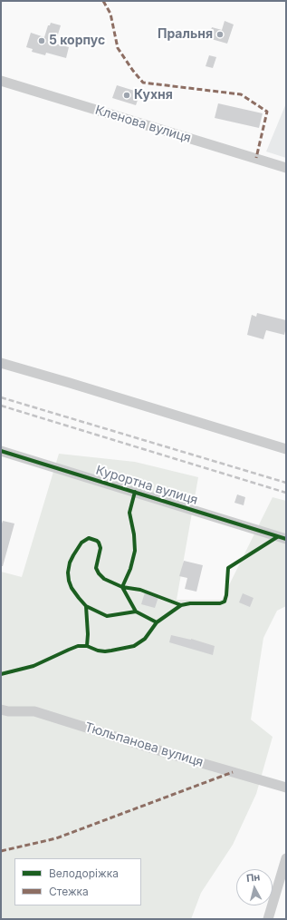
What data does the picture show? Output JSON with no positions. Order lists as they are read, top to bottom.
{
  "streets": {
    "street": ["Кленова вулиця", "Курортна вулиця", "Тюльпанова вулиця"]
  },
  "places": ["Пральня", "5 корпус", "Кухня"],
  "legend": ["Велодоріжка", "Стежка"],
  "north": "top"
}
